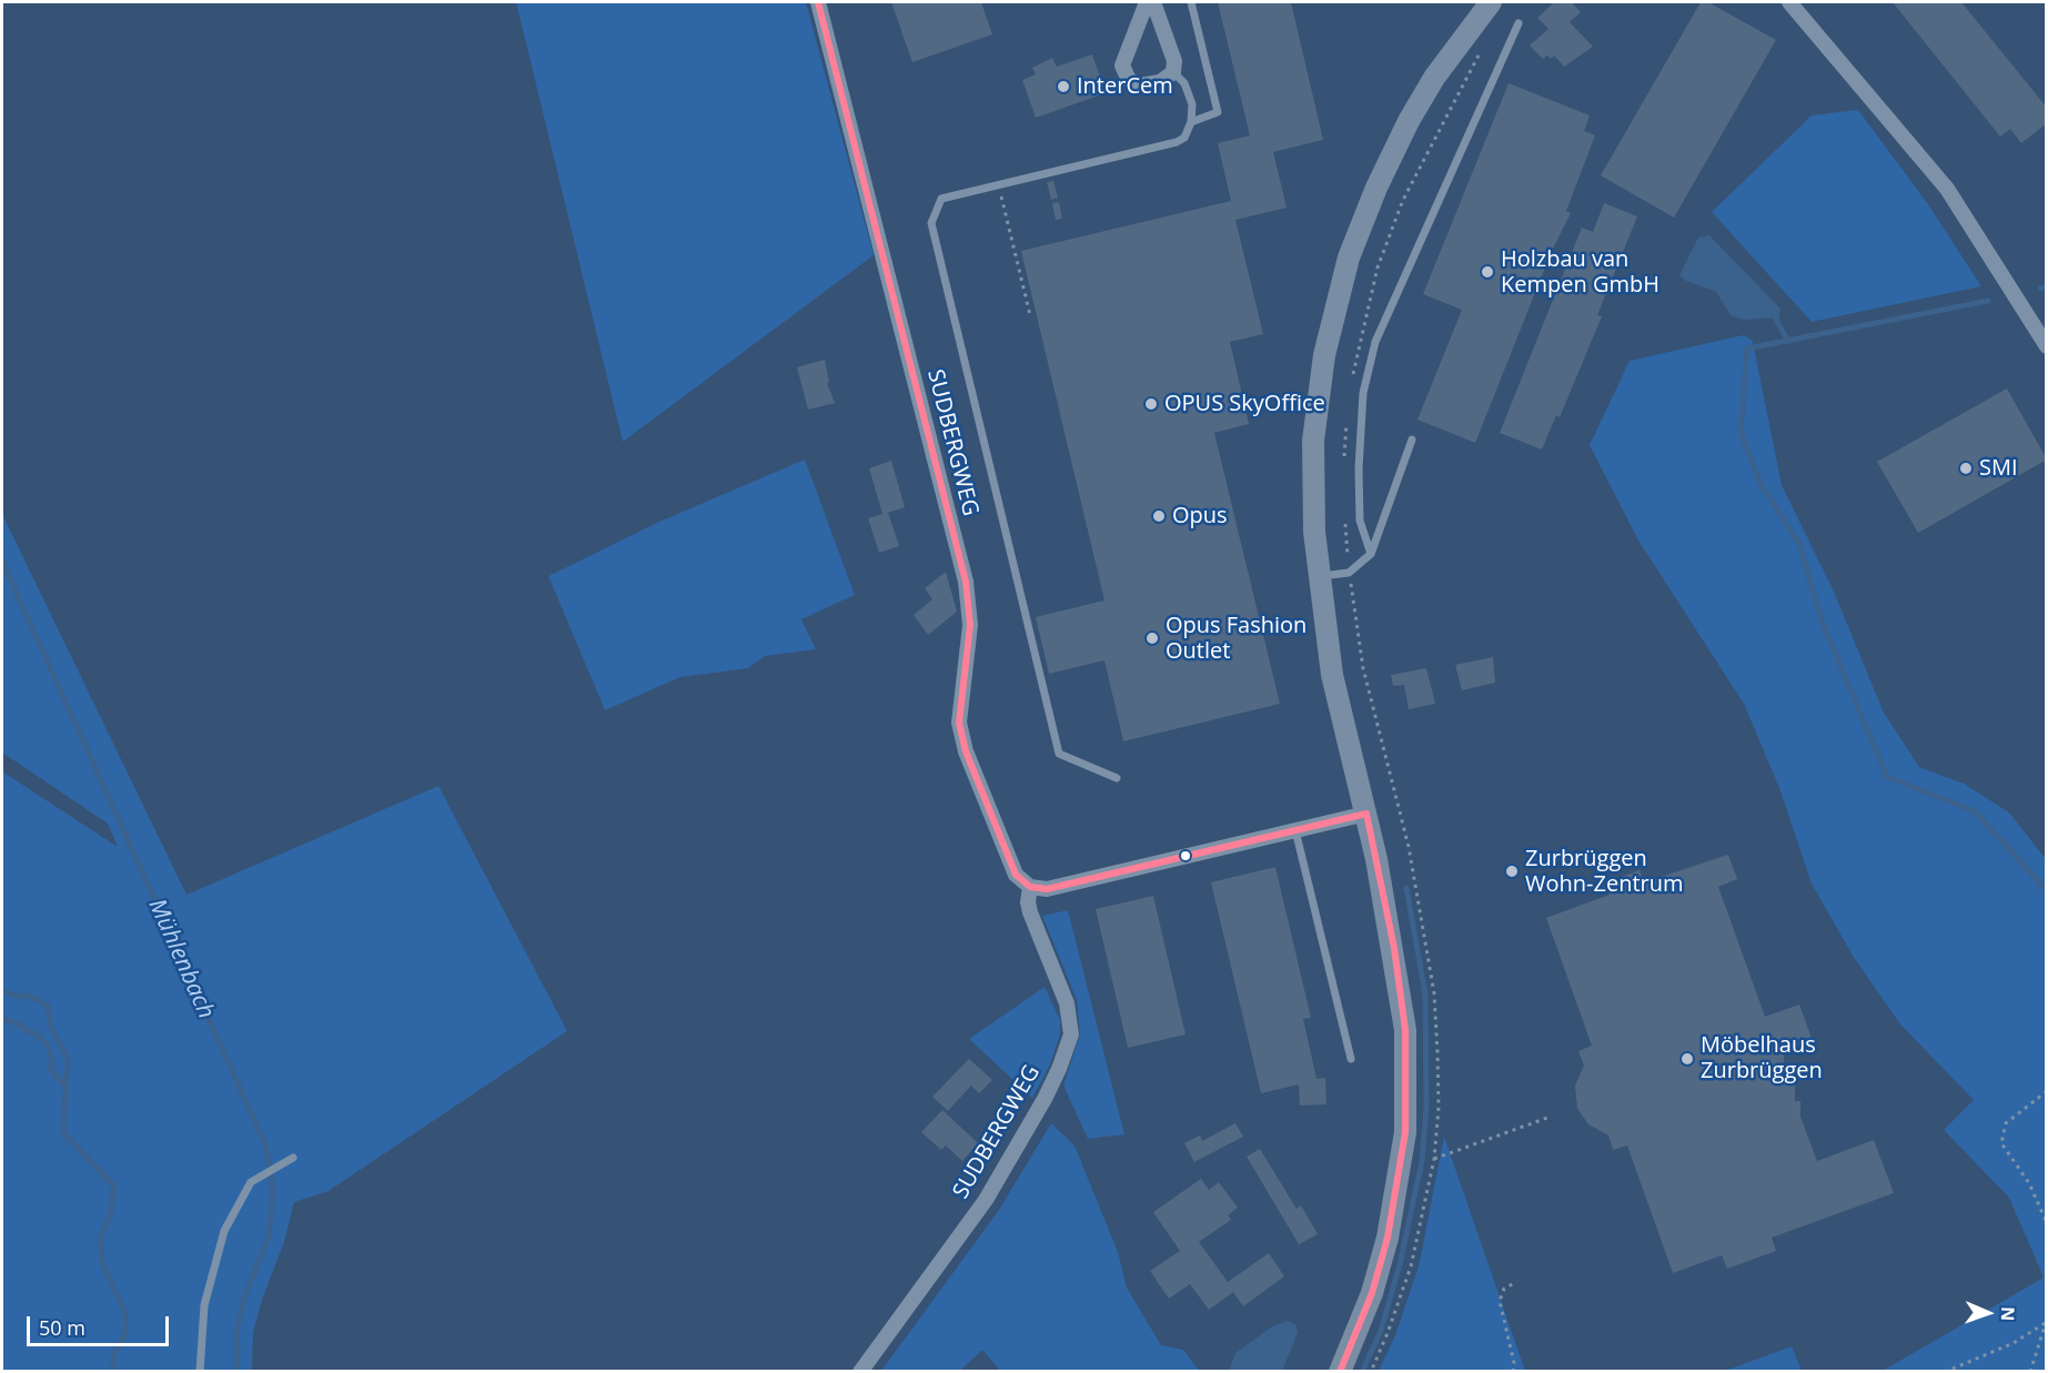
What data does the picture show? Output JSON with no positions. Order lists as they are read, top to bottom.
{
  "streets": {
    "street": ["SUDBERGWEG"]
  },
  "water": ["Mühlenbach"],
  "places": [
    "InterCem",
    "Holzbau van Kempen GmbH",
    "OPUS SkyOffice",
    "SMI",
    "Opus",
    "Opus Fashion Outlet",
    "Zurbrüggen Wohn-Zentrum",
    "Möbelhaus Zurbrüggen"
  ],
  "scale_bar": "50 m",
  "north": "right"
}
